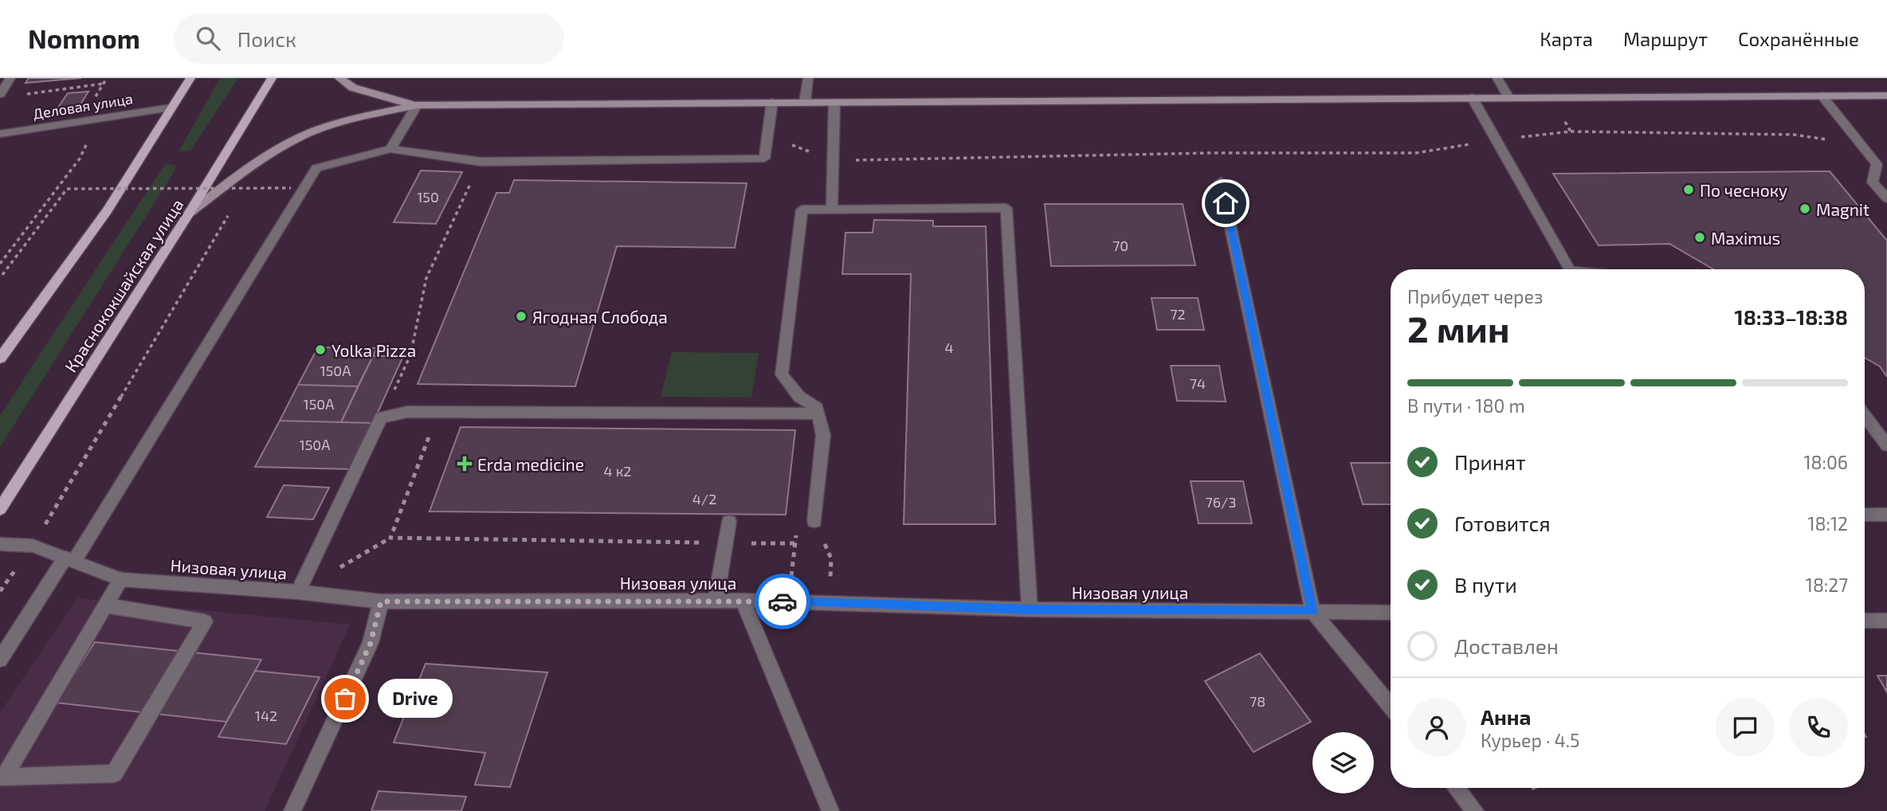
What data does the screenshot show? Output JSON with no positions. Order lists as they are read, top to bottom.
{
  "streets": {
    "main road": ["Краснококшайская улица"],
    "street": ["Деловая улица", "Низовая улица"]
  },
  "places": {
    "other": [
      "По чесноку",
      "Magnit",
      "Maximus",
      "Ягодная Слобода",
      "Yolka Pizza",
      "Drive"
    ],
    "health": ["Erda medicine"]
  },
  "house_numbers": [
    "150",
    "70",
    "72",
    "4",
    "150А",
    "74",
    "150А",
    "150А",
    "4 к2",
    "4/2",
    "76/3",
    "78",
    "142"
  ],
  "page": {
    "header": "Nomnom",
    "search": "Поиск",
    "nav": ["Карта", "Маршрут", "Сохранённые"],
    "heading": ["2 мин", "Прибудет через", "18:33–18:38"],
    "panel": ["Анна", "Курьер · 4.5"],
    "bar": "В пути · 180 m",
    "list": [
      ["Принят", "18:06"],
      ["Готовится", "18:12"],
      ["В пути", "18:27"],
      "Доставлен"
    ],
    "bubble": "Drive"
  }
}
